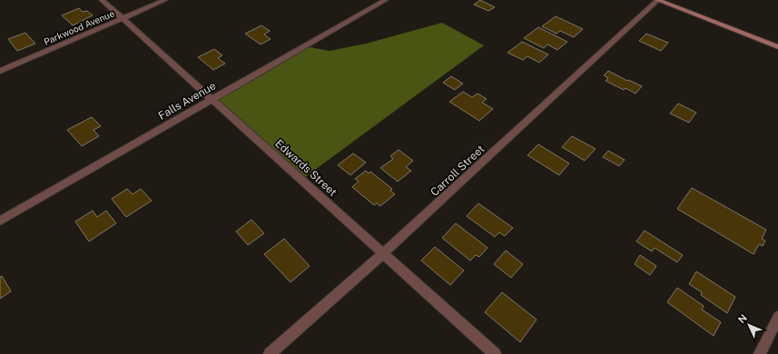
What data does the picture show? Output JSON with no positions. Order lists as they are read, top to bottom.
{
  "streets": {
    "street": [
      "Parkwood Avenue",
      "Falls Avenue",
      "Edwards Street",
      "Carroll Street"
    ]
  },
  "crossings": [
    ["Parkwood Avenue", "Edwards Street"],
    ["Falls Avenue", "Edwards Street"],
    ["Edwards Street", "Carroll Street"]
  ],
  "north": "top left"
}
